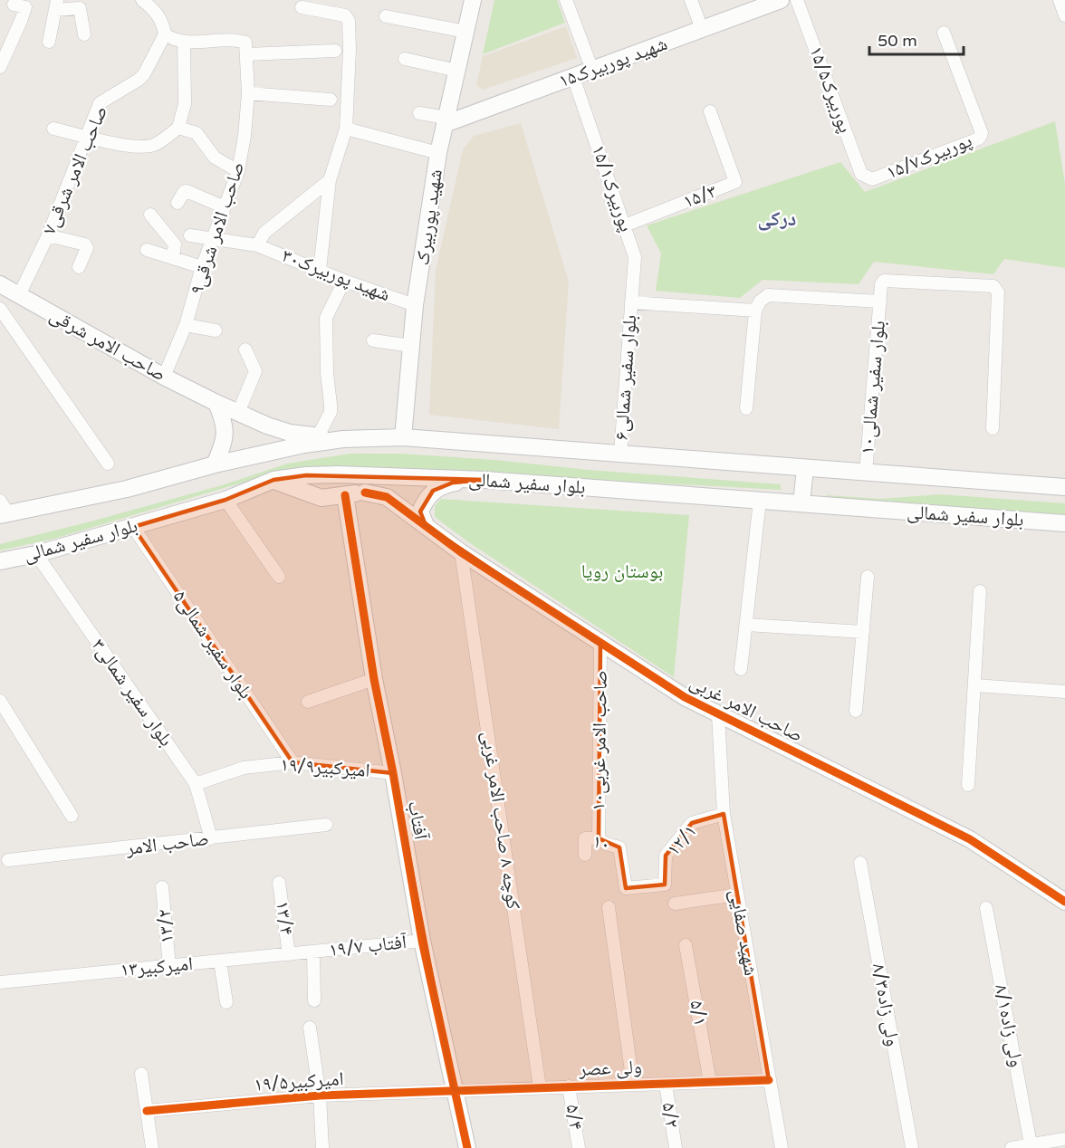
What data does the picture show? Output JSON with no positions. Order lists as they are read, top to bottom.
{
  "streets": {
    "street": [
      "شهید پوربیرک۱۵",
      "پوربیرک۱۵/۵",
      "پوربیرک۱۵/۷",
      "صاحب الامر شرقی۷",
      "پوربیرک۱۵/۱",
      "۱۵/۳",
      "شهید پوربیرک",
      "صاحب الامر شرقی۹",
      "شهید پوربیرک۳۰",
      "صاحب الامر شرقی",
      "بلوار سفیر شمالی۶",
      "بلوار سفیر شمالی۱۰",
      "بلوار سفیر شمالی",
      "بلوار سفیر شمالی۵",
      "بلوار سفیر شمالی۳",
      "صاحب الامر غربی",
      "صاحب الامر غربی۱۰",
      "امیرکبیر۱۹/۹",
      "آفتاب",
      "کوچه ۸ صاحب الامر غربی",
      "۱۲/۱",
      "۱۰",
      "صاحب الامر",
      "۱۳/۴",
      "۱۳/۲",
      "شهید صفایی",
      "آفتاب ۱۹/۷",
      "امیرکبیر۱۳",
      "ولی زاده۸/۳",
      "۵/۱",
      "ولی زاده۸/۱",
      "ولی عصر",
      "امیرکبیر۱۹/۵",
      "۵/۲",
      "۵/۴"
    ]
  },
  "crossings": [
    ["شهید پوربیرک۱۵", "پوربیرک۱۵/۱"],
    ["شهید پوربیرک۱۵", "شهید پوربیرک"],
    ["پوربیرک۱۵/۵", "پوربیرک۱۵/۷"],
    ["صاحب الامر شرقی۷", "صاحب الامر شرقی"],
    ["پوربیرک۱۵/۱", "۱۵/۳"],
    ["پوربیرک۱۵/۱", "بلوار سفیر شمالی۶"],
    ["شهید پوربیرک", "شهید پوربیرک۳۰"],
    ["شهید پوربیرک", "بلوار سفیر شمالی"],
    ["صاحب الامر شرقی۹", "شهید پوربیرک۳۰"],
    ["صاحب الامر شرقی۹", "صاحب الامر شرقی"],
    ["صاحب الامر شرقی", "بلوار سفیر شمالی"],
    ["بلوار سفیر شمالی۶", "بلوار سفیر شمالی"],
    ["بلوار سفیر شمالی۱۰", "بلوار سفیر شمالی"],
    ["بلوار سفیر شمالی", "بلوار سفیر شمالی۵"],
    ["بلوار سفیر شمالی", "بلوار سفیر شمالی۳"],
    ["بلوار سفیر شمالی۵", "امیرکبیر۱۹/۹"],
    ["بلوار سفیر شمالی۳", "امیرکبیر۱۹/۹"],
    ["بلوار سفیر شمالی۳", "صاحب الامر"],
    ["صاحب الامر غربی", "صاحب الامر غربی۱۰"],
    ["صاحب الامر غربی", "کوچه ۸ صاحب الامر غربی"],
    ["صاحب الامر غربی", "شهید صفایی"],
    ["صاحب الامر غربی۱۰", "۱۰"],
    ["امیرکبیر۱۹/۹", "آفتاب"],
    ["آفتاب", "آفتاب ۱۹/۷"],
    ["آفتاب", "ولی عصر"],
    ["آفتاب", "امیرکبیر۱۹/۵"],
    ["کوچه ۸ صاحب الامر غربی", "ولی عصر"],
    ["۱۲/۱", "۱۰"],
    ["۱۲/۱", "شهید صفایی"],
    ["۱۳/۴", "امیرکبیر۱۳"],
    ["۱۳/۲", "امیرکبیر۱۳"],
    ["شهید صفایی", "ولی عصر"],
    ["آفتاب ۱۹/۷", "امیرکبیر۱۳"],
    ["۵/۱", "ولی عصر"],
    ["ولی عصر", "امیرکبیر۱۹/۵"],
    ["ولی عصر", "۵/۲"],
    ["ولی عصر", "۵/۴"]
  ],
  "districts": ["درکی"],
  "parks": ["بوستان رویا"],
  "scale_bar": "50 m"
}
